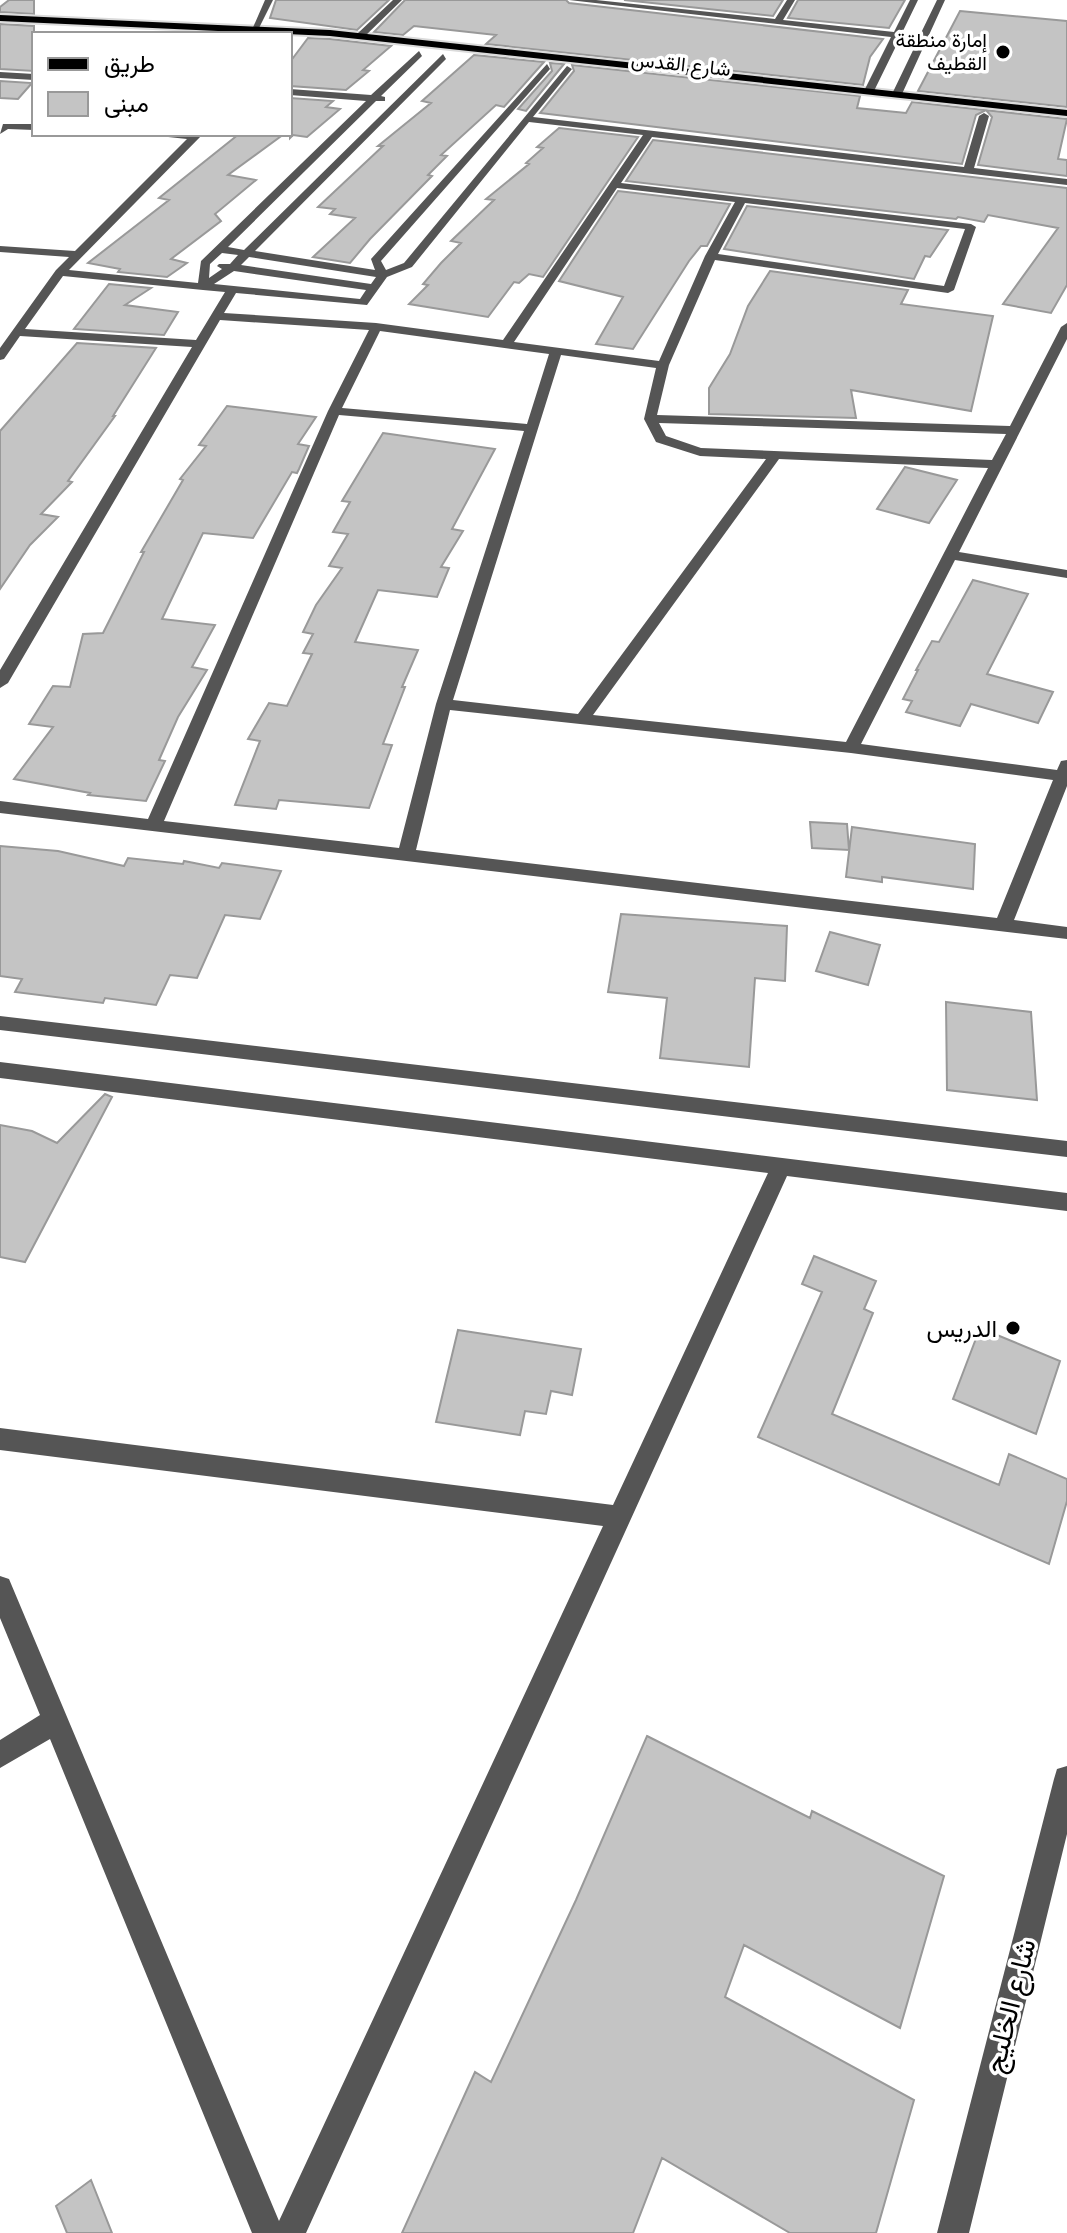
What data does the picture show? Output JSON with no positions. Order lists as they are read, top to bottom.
{
  "streets": {
    "main road": ["شارع القدس"],
    "street": ["شارع الخليج"]
  },
  "places": ["إمارة منطقة القطيف", "الدريس"],
  "legend": ["طريق", "مبنى"]
}
